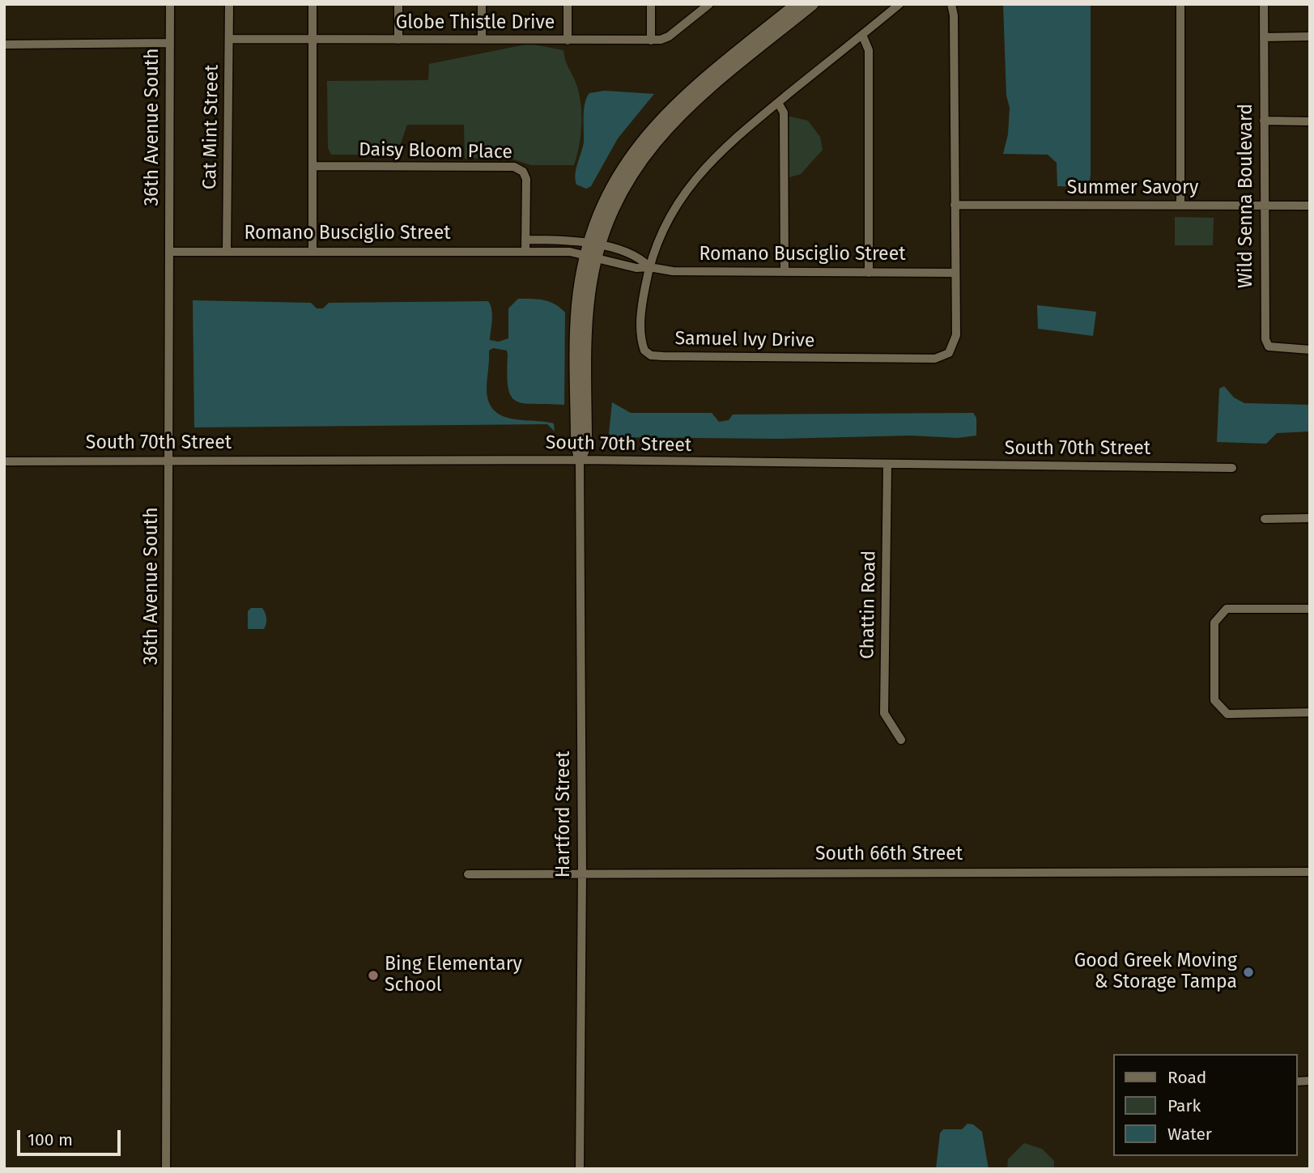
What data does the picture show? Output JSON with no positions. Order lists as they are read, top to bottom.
{
  "streets": {
    "street": [
      "Globe Thistle Drive",
      "36th Avenue South",
      "Cat Mint Street",
      "Daisy Bloom Place",
      "Summer Savory",
      "Wild Senna Boulevard",
      "Romano Busciglio Street",
      "Samuel Ivy Drive",
      "South 70th Street",
      "Chattin Road",
      "Hartford Street",
      "South 66th Street"
    ]
  },
  "crossings": [
    ["Globe Thistle Drive", "Cat Mint Street"],
    ["36th Avenue South", "Romano Busciglio Street"],
    ["36th Avenue South", "South 70th Street"],
    ["Cat Mint Street", "Romano Busciglio Street"],
    ["Daisy Bloom Place", "Romano Busciglio Street"],
    ["Summer Savory", "Wild Senna Boulevard"],
    ["Summer Savory", "Samuel Ivy Drive"],
    ["Romano Busciglio Street", "Samuel Ivy Drive"],
    ["South 70th Street", "Chattin Road"],
    ["South 70th Street", "Hartford Street"],
    ["Hartford Street", "South 66th Street"]
  ],
  "places": ["Good Greek Moving & Storage Tampa", "Bing Elementary School"],
  "legend": ["Road", "Park", "Water"],
  "scale_bar": "100 m"
}
